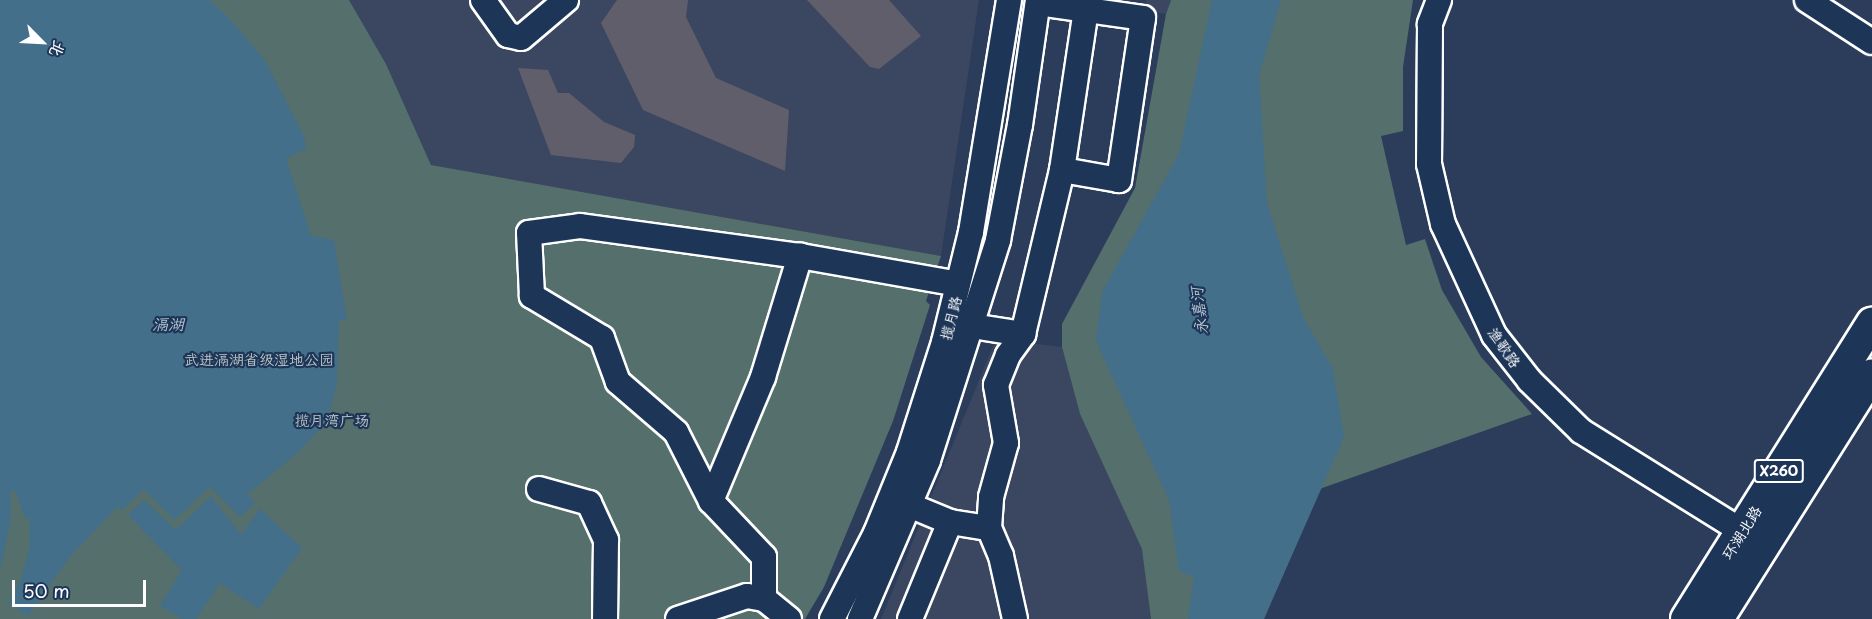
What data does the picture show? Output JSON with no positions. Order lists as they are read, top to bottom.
{
  "streets": {
    "main road": ["X260", "环湖北路"],
    "street": ["揽月路", "渔歌路"]
  },
  "crossings": [
    ["渔歌路", "环湖北路"]
  ],
  "water": ["永嘉河", "滆湖"],
  "parks": ["武进滆湖省级湿地公园", "揽月湾广场"],
  "scale_bar": "50 m",
  "north": "bottom right"
}
